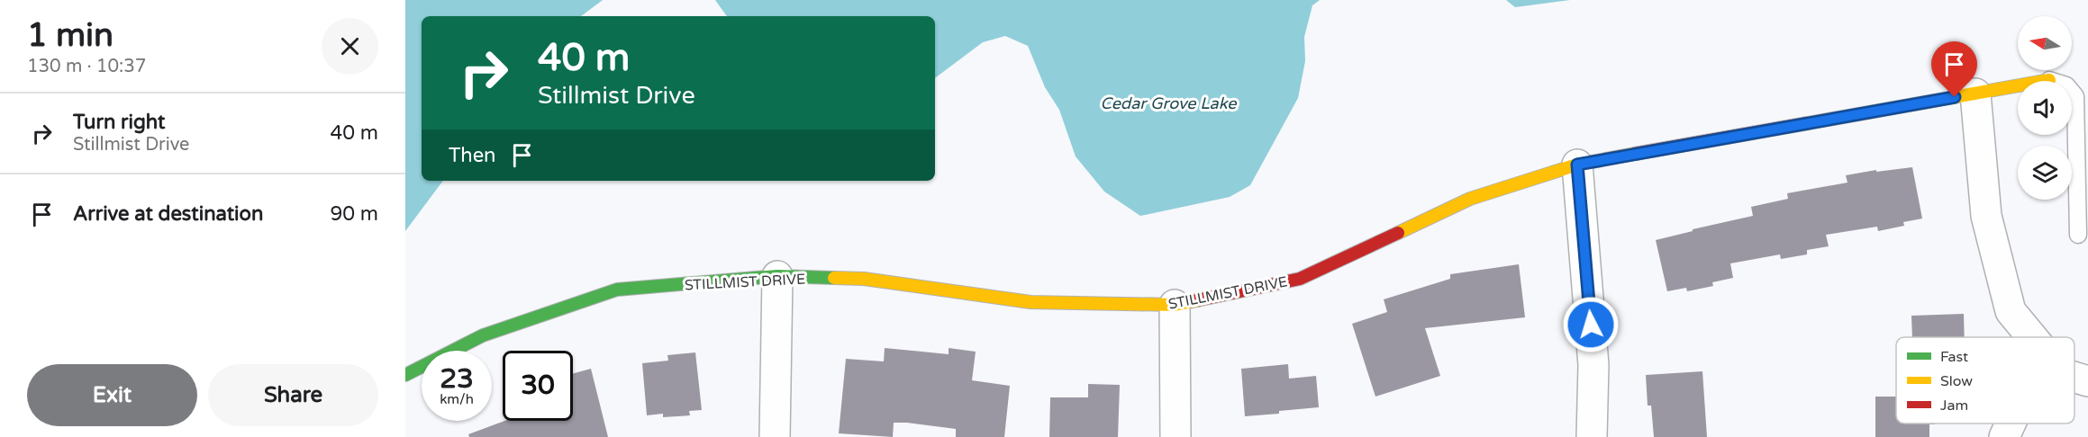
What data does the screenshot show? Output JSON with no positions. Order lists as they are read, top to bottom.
{
  "streets": {
    "street": ["STILLMIST DRIVE"]
  },
  "water": ["Cedar Grove Lake"],
  "legend": ["Fast", "Slow", "Jam"],
  "north": "left",
  "page": {
    "heading": ["1 min", "130 m · 10:37"],
    "turn": ["40 m", "Stillmist Drive"],
    "list": [
      {
        "name": "Turn right",
        "note": "Stillmist Drive",
        "value": "40 m"
      },
      {
        "name": "Arrive at destination",
        "value": "90 m"
      }
    ],
    "then": "Then",
    "speed": "23 km/h",
    "limit": "30",
    "buttons": ["Exit", "Share"]
  }
}
